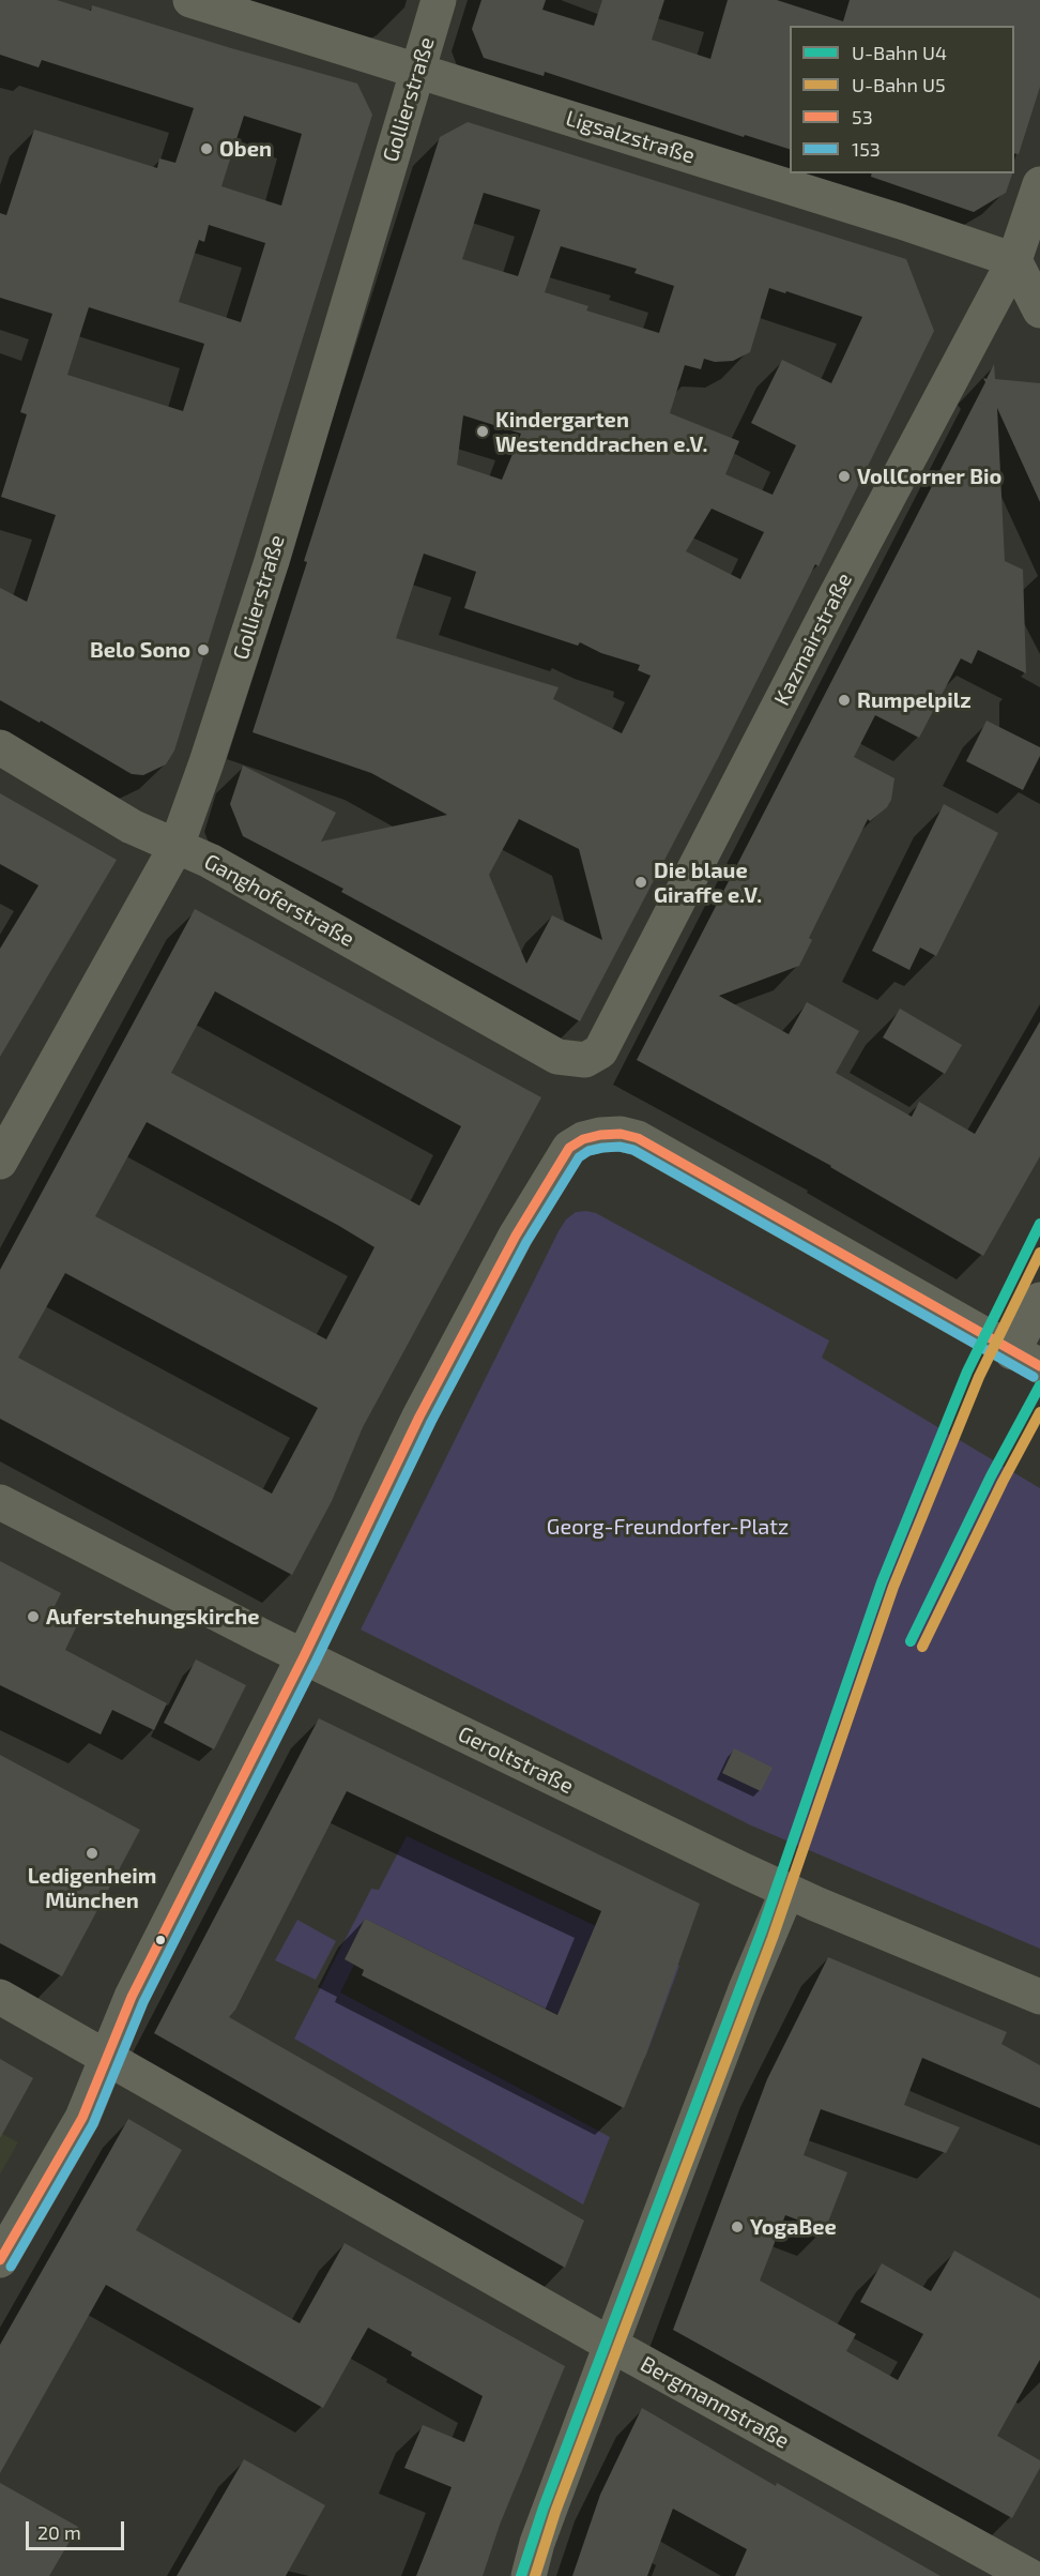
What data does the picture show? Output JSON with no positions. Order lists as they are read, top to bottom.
{
  "streets": {
    "street": [
      "Gollierstraße",
      "Ligsalzstraße",
      "Kazmairstraße",
      "Ganghoferstraße",
      "Geroltstraße",
      "Bergmannstraße"
    ]
  },
  "crossings": [
    ["Gollierstraße", "Ligsalzstraße"],
    ["Gollierstraße", "Ganghoferstraße"],
    ["Ligsalzstraße", "Kazmairstraße"],
    ["Kazmairstraße", "Ganghoferstraße"]
  ],
  "parks": ["Georg-Freundorfer-Platz"],
  "places": [
    "Oben",
    "Kindergarten Westenddrachen e.V.",
    "VollCorner Bio",
    "Belo Sono",
    "Rumpelpilz",
    "Die blaue Giraffe e.V.",
    "Auferstehungskirche",
    "Ledigenheim München",
    "YogaBee"
  ],
  "lines": [
    "transit line 53",
    "transit line 153",
    "metro line U4",
    "metro line U5"
  ],
  "legend": [
    "U-Bahn U4",
    "U-Bahn U5",
    "53",
    "153"
  ],
  "scale_bar": "20 m"
}
